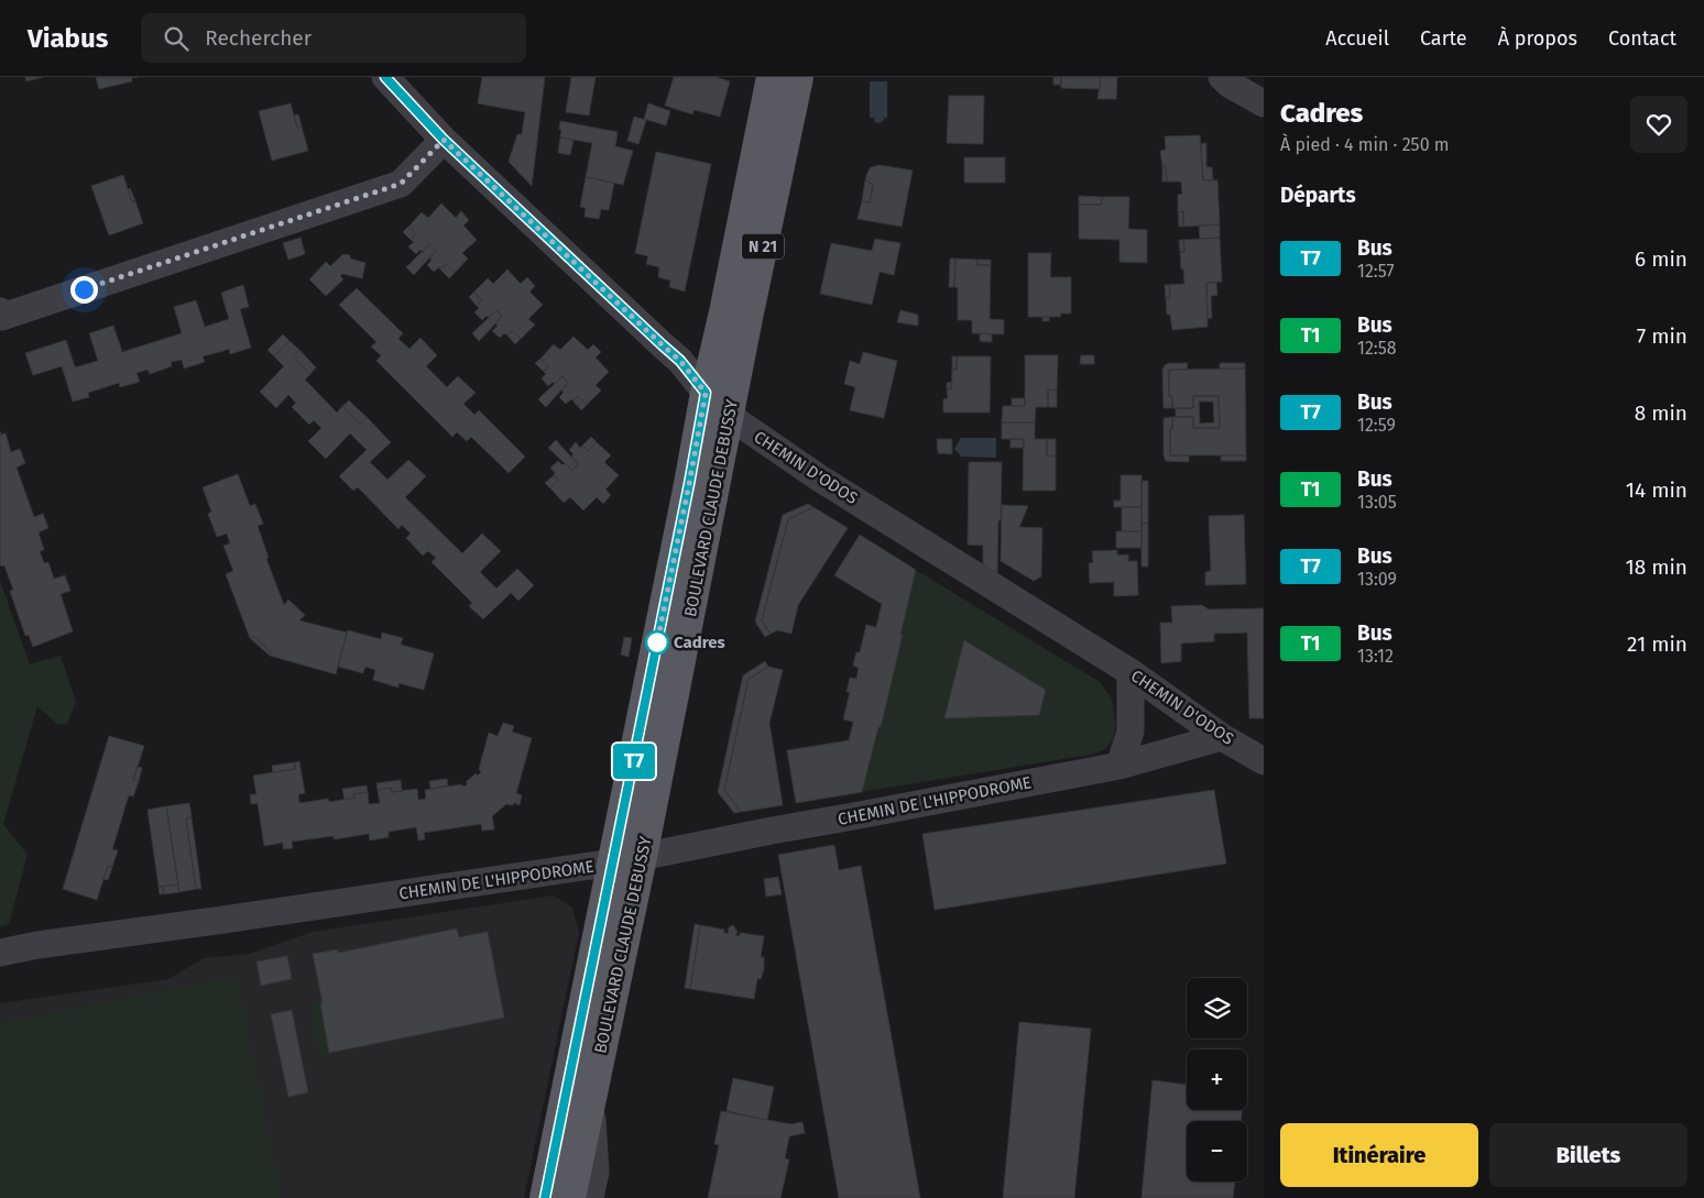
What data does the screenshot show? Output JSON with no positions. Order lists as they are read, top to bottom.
{
  "streets": {
    "main road": ["N 21", "BOULEVARD CLAUDE DEBUSSY"],
    "street": ["CHEMIN D'ODOS", "CHEMIN DE L'HIPPODROME"]
  },
  "crossings": [
    ["CHEMIN D'ODOS", "BOULEVARD CLAUDE DEBUSSY"],
    ["CHEMIN D'ODOS", "CHEMIN DE L'HIPPODROME"],
    ["BOULEVARD CLAUDE DEBUSSY", "CHEMIN DE L'HIPPODROME"]
  ],
  "places": ["Cadres"],
  "lines": ["bus line T7"],
  "page": {
    "header": "Viabus",
    "search": "Rechercher",
    "nav": [
      "Accueil",
      "Carte",
      "À propos",
      "Contact"
    ],
    "on_map": "T7",
    "heading": [
      ["Cadres", "À pied · 4 min · 250 m"],
      "Départs"
    ],
    "list": [
      {
        "mark": "T7",
        "name": "Bus",
        "note": "12:57",
        "value": "6 min"
      },
      {
        "mark": "T1",
        "name": "Bus",
        "note": "12:58",
        "value": "7 min"
      },
      {
        "mark": "T7",
        "name": "Bus",
        "note": "12:59",
        "value": "8 min"
      },
      {
        "mark": "T1",
        "name": "Bus",
        "note": "13:05",
        "value": "14 min"
      },
      {
        "mark": "T7",
        "name": "Bus",
        "note": "13:09",
        "value": "18 min"
      },
      {
        "mark": "T1",
        "name": "Bus",
        "note": "13:12",
        "value": "21 min"
      }
    ],
    "map_buttons": ["+", "−"],
    "buttons": ["Itinéraire", "Billets"]
  }
}
